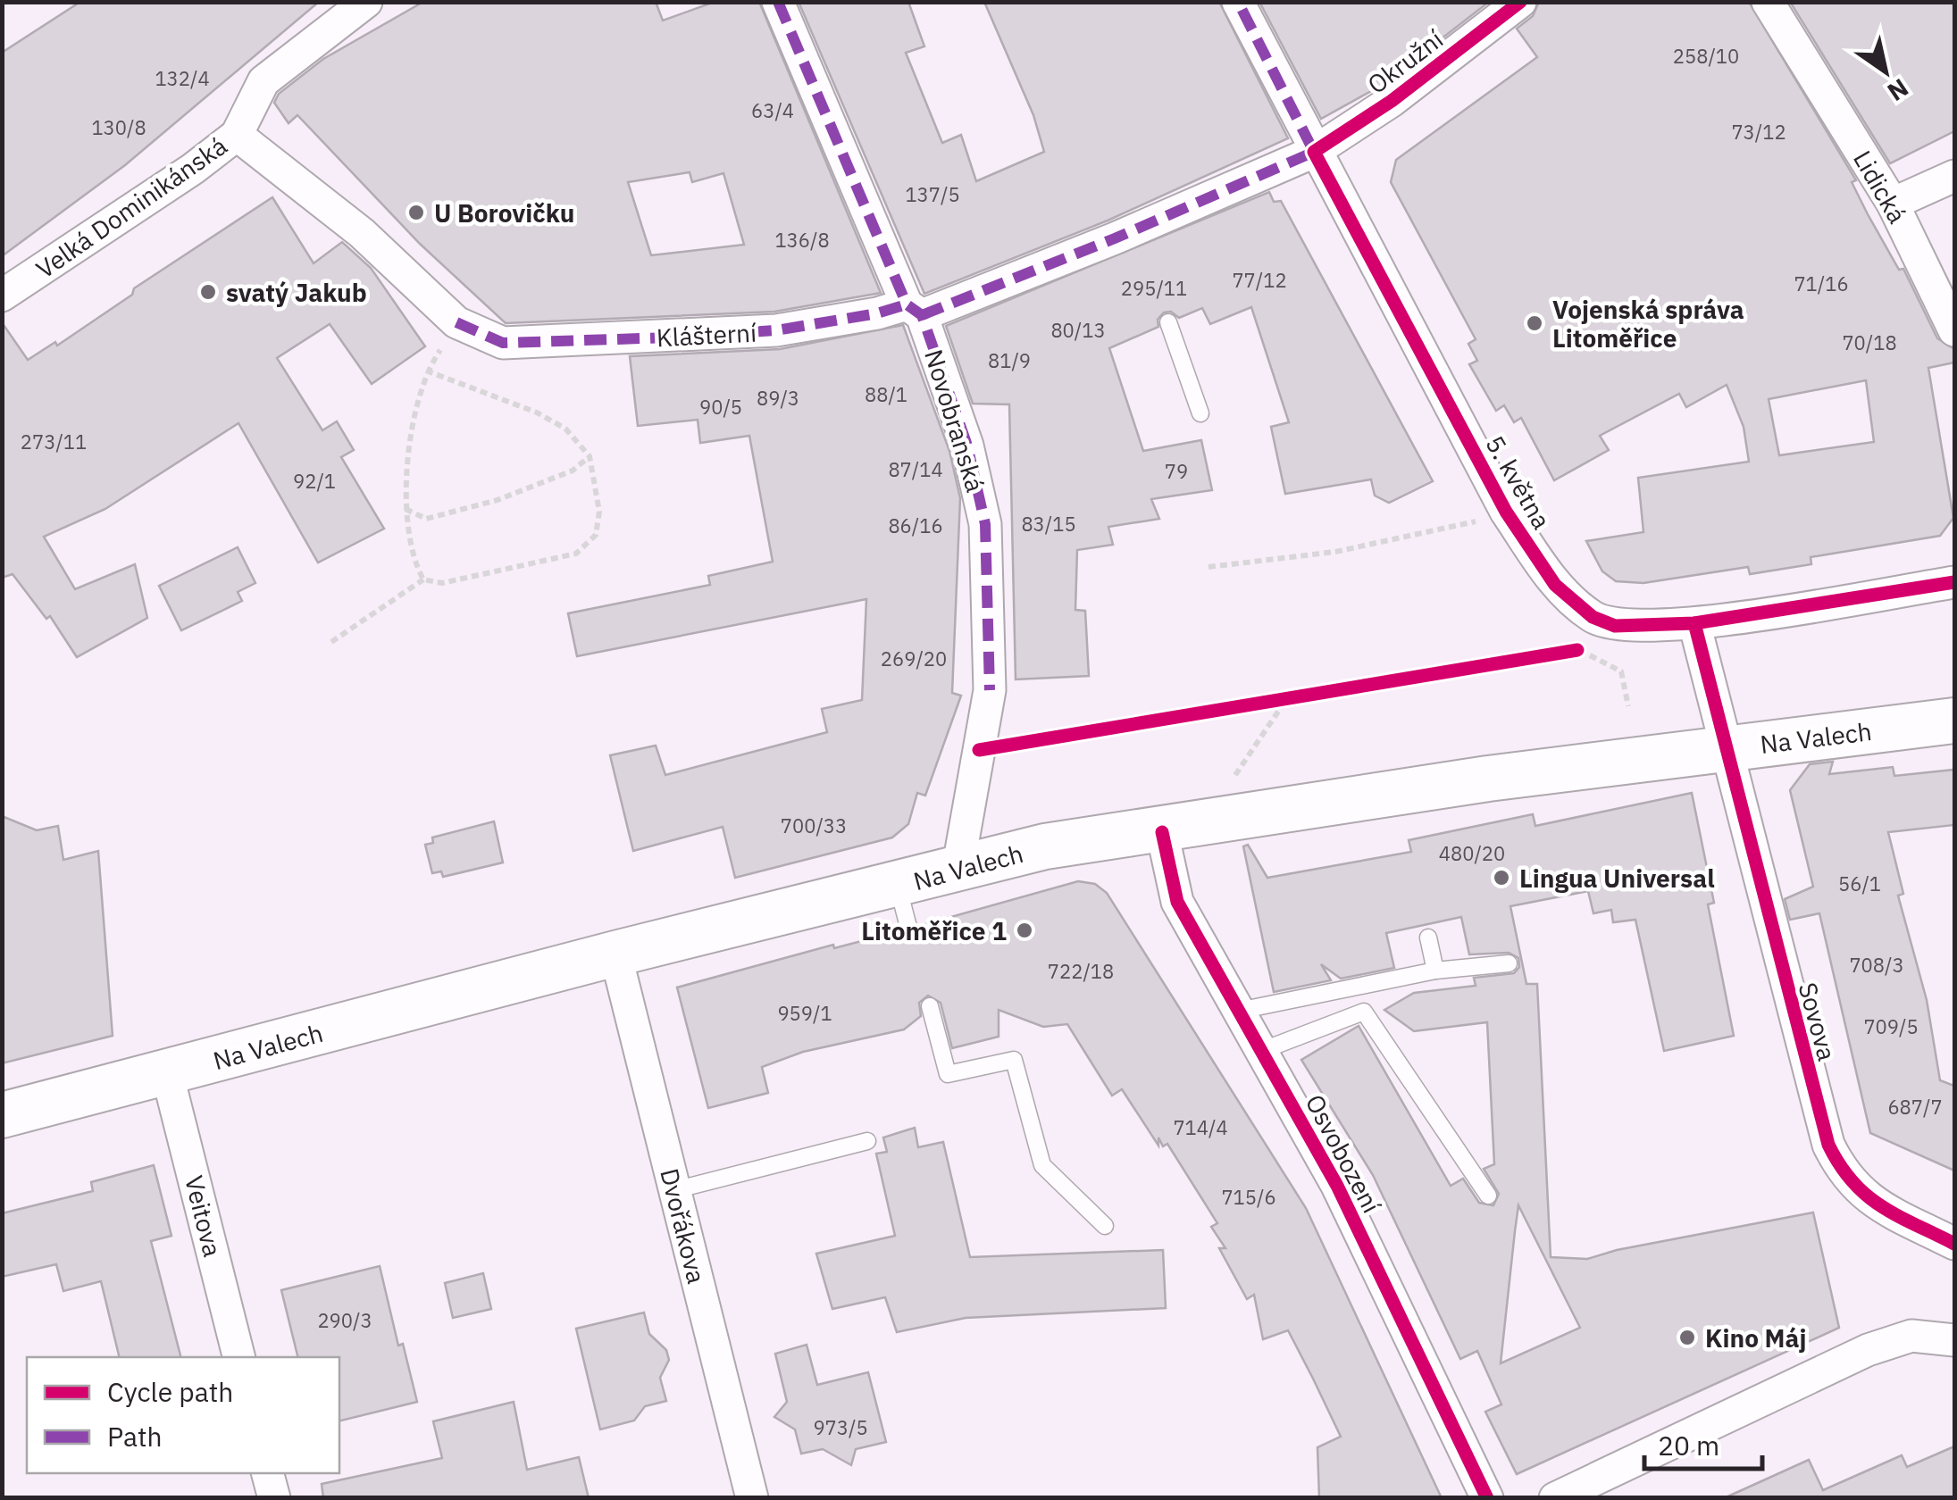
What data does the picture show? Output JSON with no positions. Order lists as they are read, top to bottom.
{
  "streets": {
    "main road": ["Na Valech"],
    "street": [
      "Okružní",
      "Lidická",
      "Velká Dominikánská",
      "Klášterní",
      "Novobranská",
      "5. května",
      "Sovova",
      "Osvobození",
      "Veitova",
      "Dvořákova"
    ]
  },
  "crossings": [
    ["Okružní", "Klášterní"],
    ["Okružní", "Novobranská"],
    ["Okružní", "5. května"],
    ["Klášterní", "Novobranská"],
    ["Novobranská", "Na Valech"],
    ["Na Valech", "Sovova"],
    ["Na Valech", "Osvobození"],
    ["Na Valech", "Veitova"],
    ["Na Valech", "Dvořákova"]
  ],
  "places": [
    "U Borovičku",
    "svatý Jakub",
    "Vojenská správa Litoměřice",
    "Lingua Universal",
    "Litoměřice 1",
    "Kino Máj"
  ],
  "house_numbers": [
    "258/10",
    "132/4",
    "63/4",
    "130/8",
    "73/12",
    "137/5",
    "136/8",
    "77/12",
    "71/16",
    "295/11",
    "80/13",
    "70/18",
    "81/9",
    "88/1",
    "89/3",
    "90/5",
    "273/11",
    "87/14",
    "79",
    "92/1",
    "83/15",
    "86/16",
    "269/20",
    "700/33",
    "480/20",
    "56/1",
    "708/3",
    "722/18",
    "959/1",
    "709/5",
    "687/7",
    "714/4",
    "715/6",
    "290/3",
    "973/5"
  ],
  "legend": ["Cycle path", "Path"],
  "scale_bar": "20 m",
  "north": "bottom right"
}
